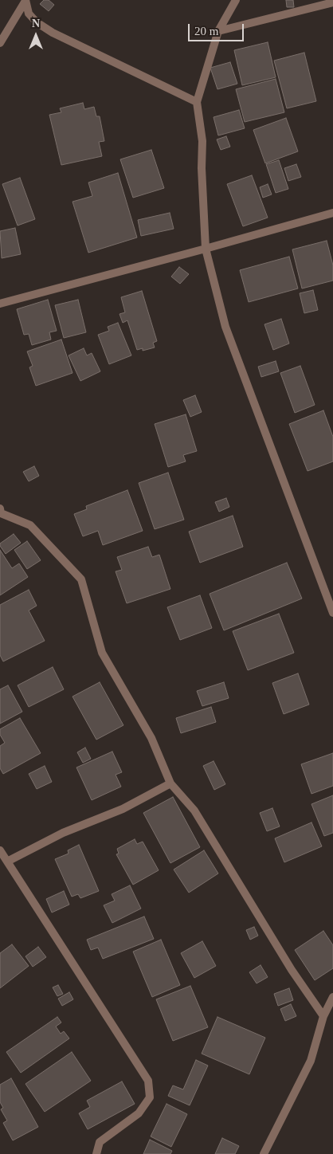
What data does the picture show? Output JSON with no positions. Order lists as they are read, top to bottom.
{
  "scale_bar": "20 m",
  "north": "top"
}
